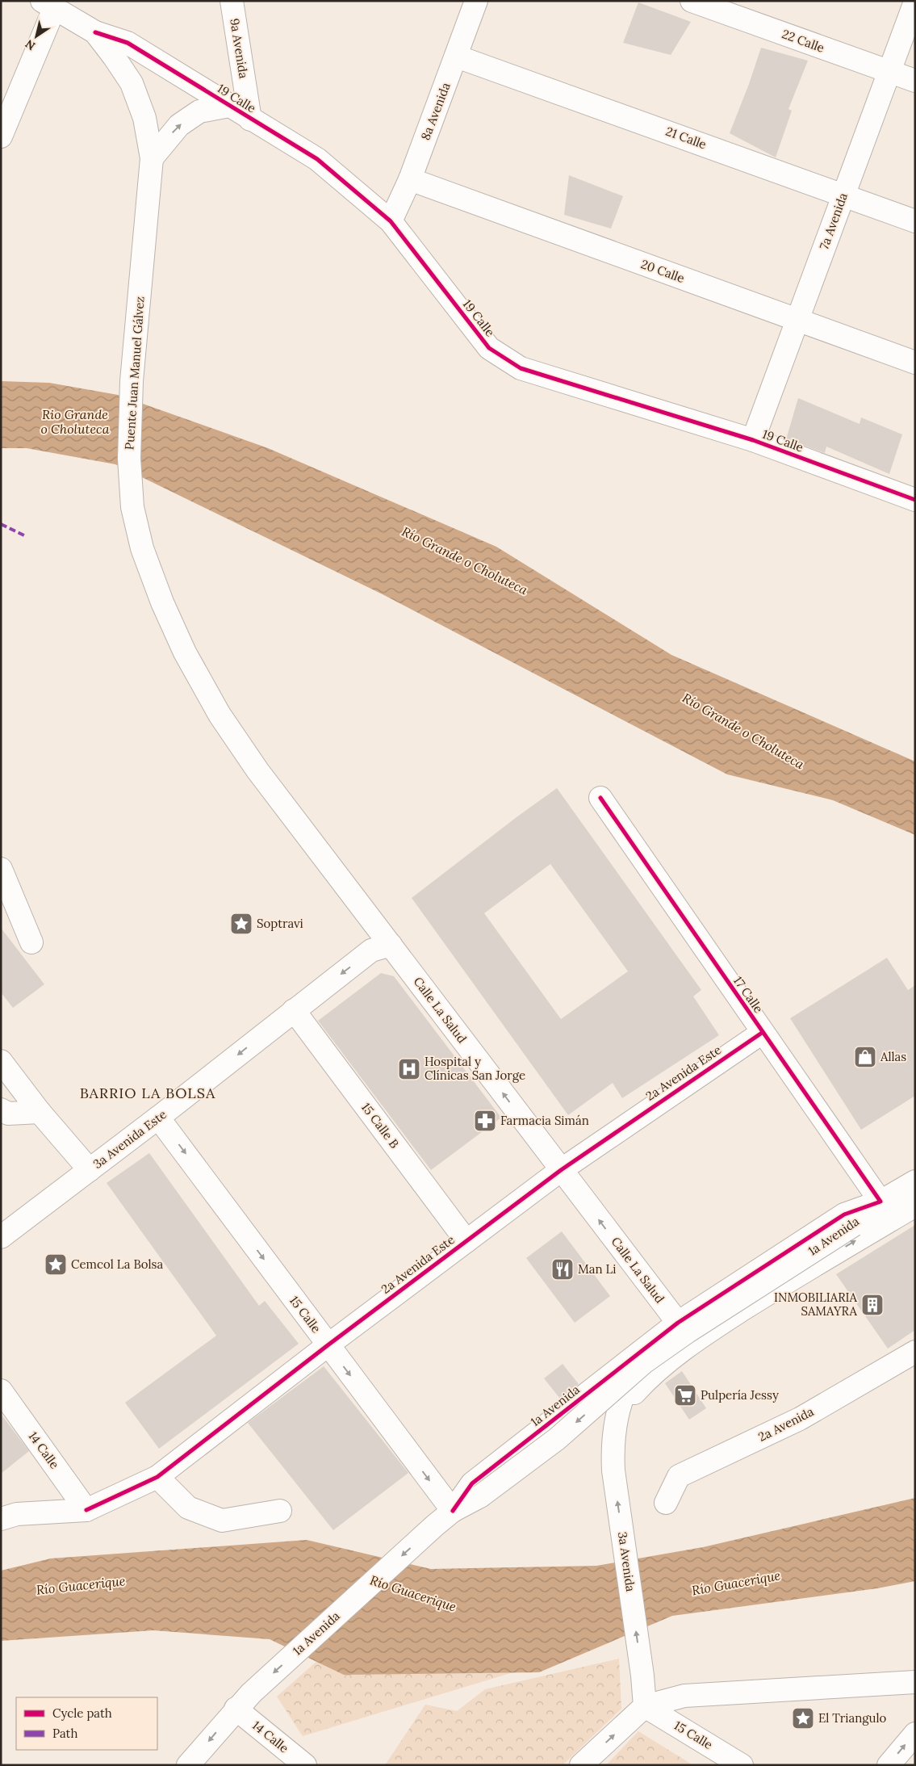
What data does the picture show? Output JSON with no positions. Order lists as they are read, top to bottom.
{
  "streets": {
    "street": [
      "22 Calle",
      "9a Avenida",
      "19 Calle",
      "8a Avenida",
      "21 Calle",
      "7a Avenida",
      "20 Calle",
      "Puente Juan Manuel Gálvez",
      "17 Calle",
      "Calle La Salud",
      "2a Avenida Este",
      "15 Calle B",
      "3a Avenida Este",
      "1a Avenida",
      "15 Calle",
      "2a Avenida",
      "14 Calle",
      "3a Avenida"
    ]
  },
  "crossings": [
    ["22 Calle", "7a Avenida"],
    ["9a Avenida", "19 Calle"],
    ["19 Calle", "8a Avenida"],
    ["19 Calle", "7a Avenida"],
    ["19 Calle", "Puente Juan Manuel Gálvez"],
    ["8a Avenida", "21 Calle"],
    ["8a Avenida", "20 Calle"],
    ["21 Calle", "7a Avenida"],
    ["7a Avenida", "20 Calle"],
    ["Puente Juan Manuel Gálvez", "Calle La Salud"],
    ["17 Calle", "2a Avenida Este"],
    ["17 Calle", "1a Avenida"],
    ["Calle La Salud", "2a Avenida Este"],
    ["Calle La Salud", "3a Avenida Este"],
    ["Calle La Salud", "1a Avenida"],
    ["Calle La Salud", "3a Avenida"],
    ["2a Avenida Este", "15 Calle B"],
    ["2a Avenida Este", "15 Calle"],
    ["2a Avenida Este", "14 Calle"],
    ["15 Calle B", "3a Avenida Este"],
    ["3a Avenida Este", "15 Calle"],
    ["1a Avenida", "15 Calle"],
    ["1a Avenida", "14 Calle"],
    ["1a Avenida", "3a Avenida"],
    ["15 Calle", "3a Avenida"]
  ],
  "one_way": [
    "Calle La Salud",
    "3a Avenida Este",
    "15 Calle",
    "3a Avenida"
  ],
  "districts": ["BARRIO LA BOLSA"],
  "water": ["Rio Grande o Choluteca", "Río Grande o Choluteca", "Río Guacerique"],
  "places": {
    "place": ["Soptravi", "Cemcol La Bolsa", "El Triangulo"],
    "shop": ["Allas"],
    "hospital": ["Hospital y Clínicas San Jorge"],
    "pharmacy": ["Farmacia Simán"],
    "restaurant": ["Man Li"],
    "building": ["INMOBILIARIA SAMAYRA"],
    "supermarket": ["Pulpería Jessy"]
  },
  "legend": ["Cycle path", "Path"],
  "north": "bottom left"
}
